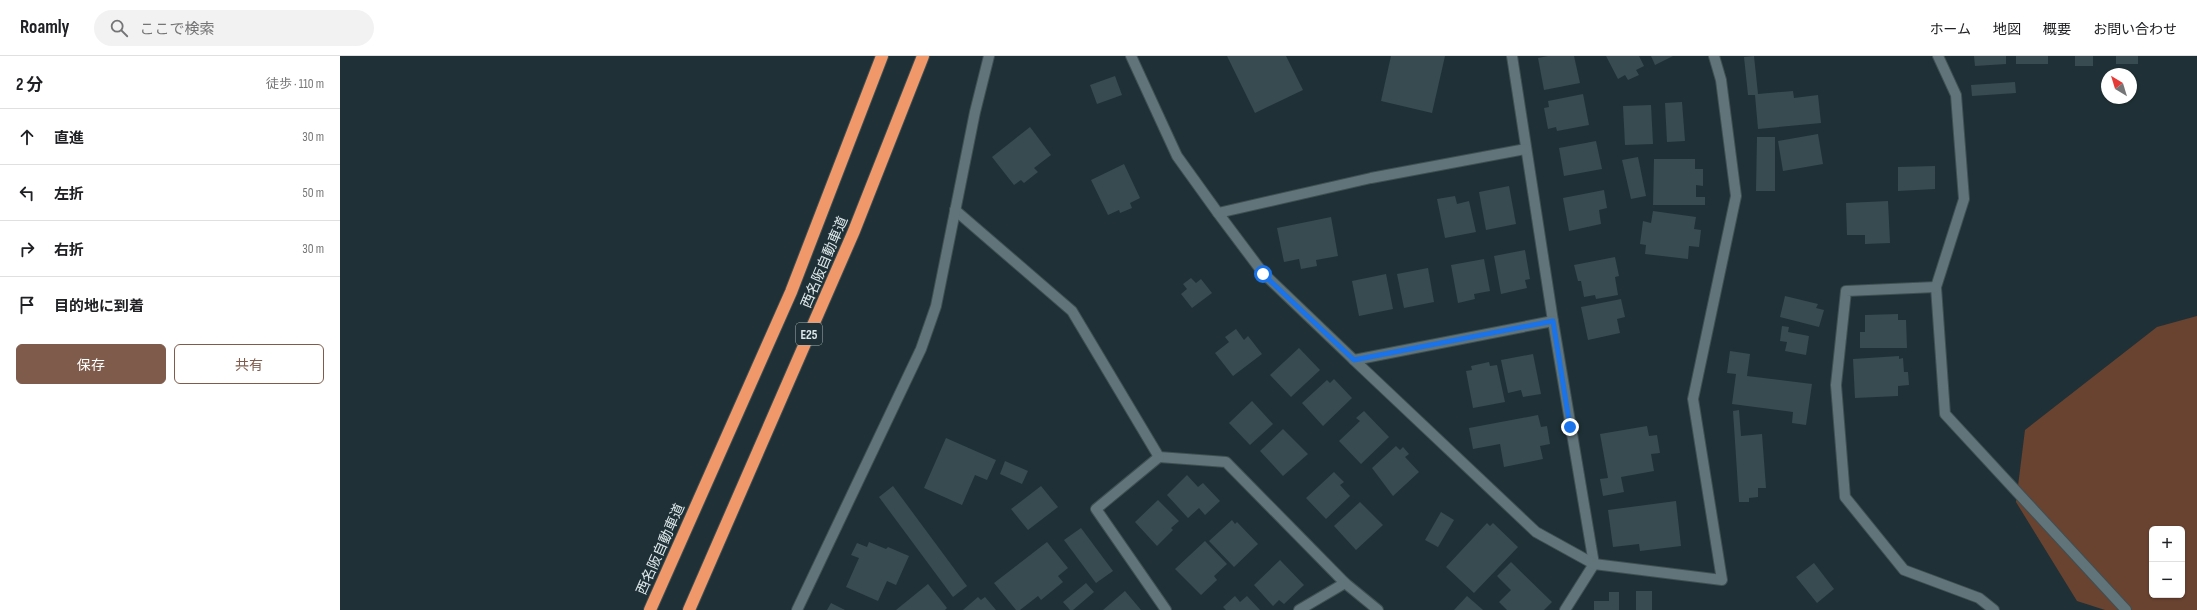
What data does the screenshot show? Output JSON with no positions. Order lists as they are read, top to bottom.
{
  "streets": {
    "highway": ["西名阪自動車道", "E25"]
  },
  "north": "top left",
  "page": {
    "header": "Roamly",
    "search": "ここで検索",
    "nav": [
      "ホーム",
      "地図",
      "概要",
      "お問い合わせ"
    ],
    "heading": ["2 分", "徒歩 · 110 m"],
    "list": [
      ["直進", "30 m"],
      ["左折", "50 m"],
      ["右折", "30 m"],
      "目的地に到着"
    ],
    "buttons": ["保存", "共有"],
    "map_buttons": ["+", "−"]
  }
}
